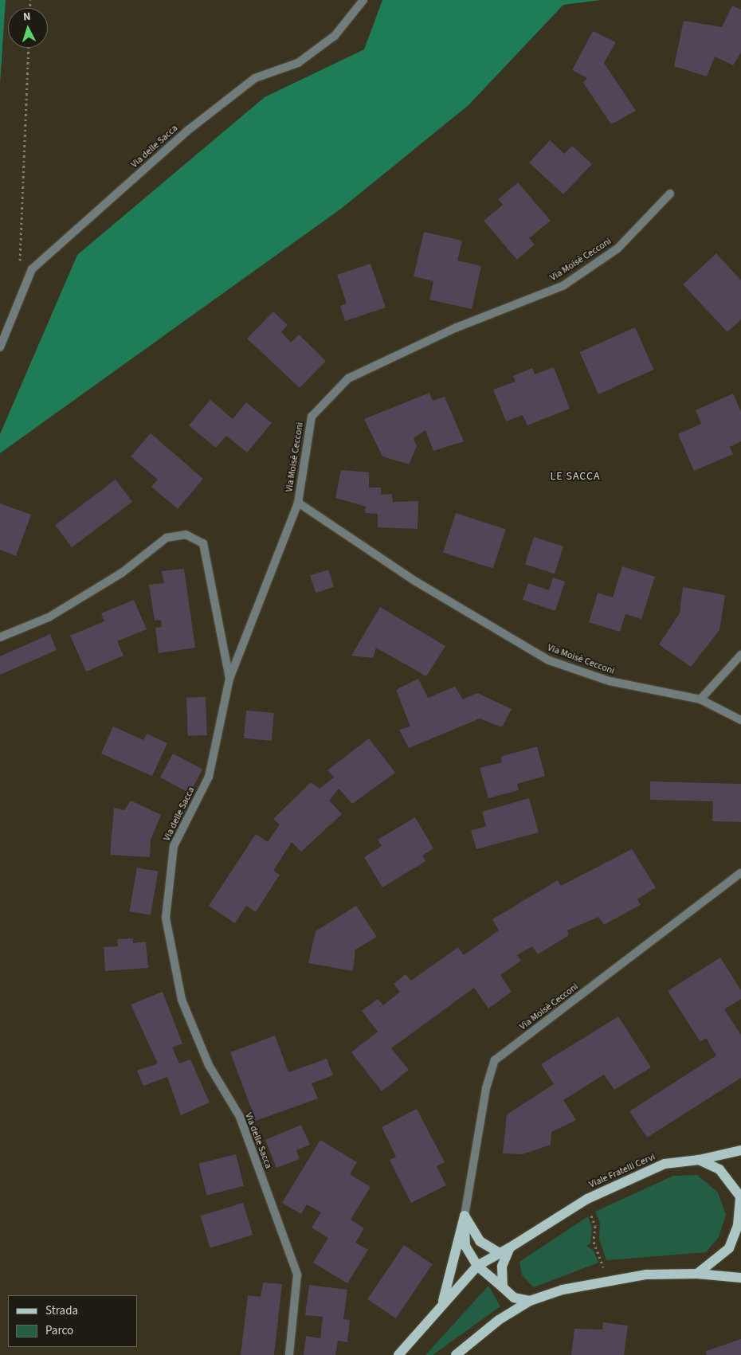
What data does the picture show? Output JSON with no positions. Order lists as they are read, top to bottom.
{
  "streets": {
    "main road": ["Viale Fratelli Cervi"],
    "street": ["Via delle Sacca", "Via Moisè Cecconi"]
  },
  "districts": ["LE SACCA"],
  "legend": ["Strada", "Parco"],
  "north": "top"
}
